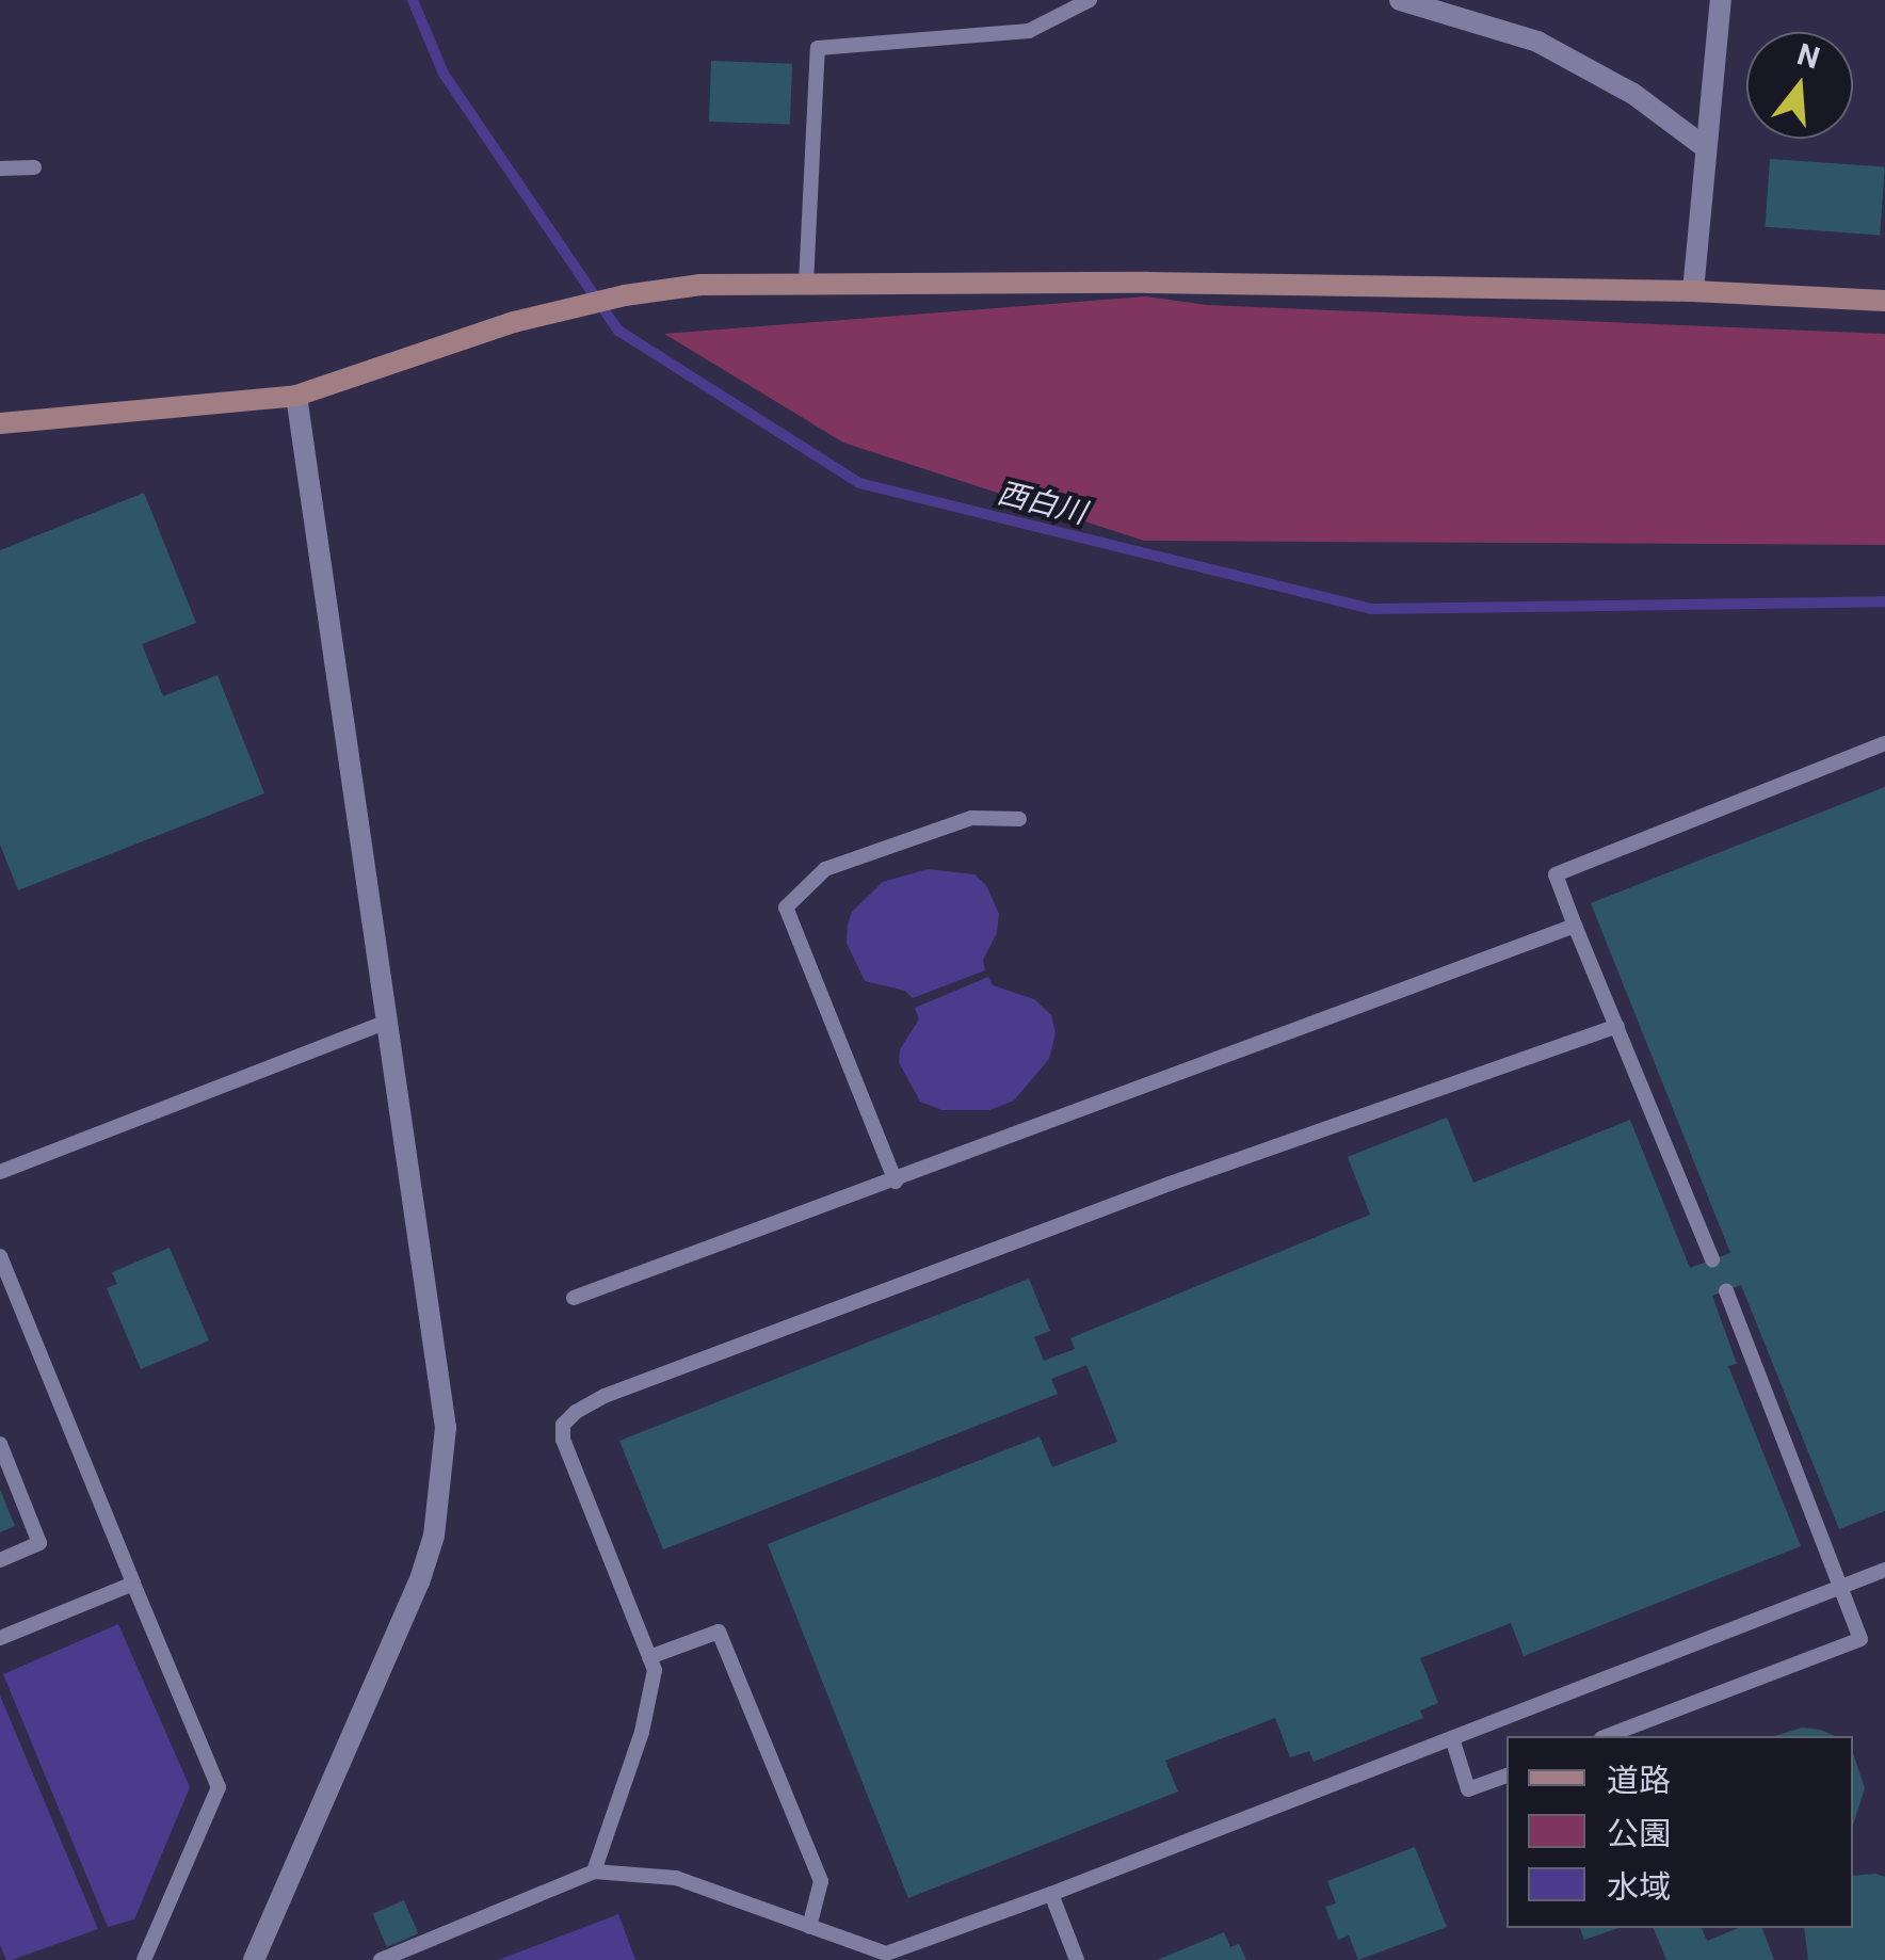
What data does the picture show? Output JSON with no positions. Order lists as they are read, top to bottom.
{
  "water": ["西白川"],
  "legend": ["道路", "公園", "水域"],
  "north": "top"
}
